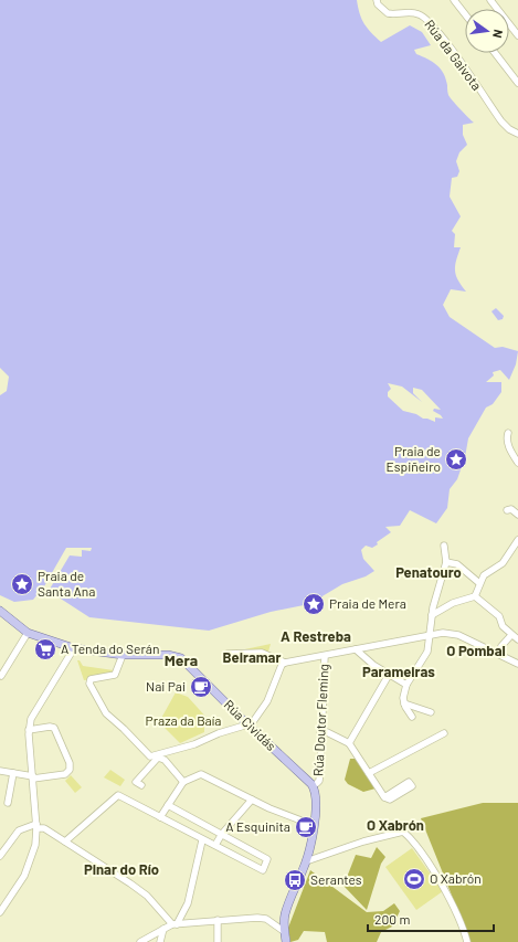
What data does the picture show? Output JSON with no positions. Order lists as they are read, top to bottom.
{
  "streets": {
    "main road": ["Rúa Doutor Fleming", "Rúa Cividás"],
    "street": ["Rúa da Gaivota"]
  },
  "crossings": [
    ["Rúa Doutor Fleming", "Rúa Cividás"]
  ],
  "districts": [
    "Penatouro",
    "A Restreba",
    "O Pombal",
    "Beiramar",
    "Mera",
    "Parameiras",
    "O Xabrón",
    "Pinar do Río"
  ],
  "parks": ["Praza da Baía"],
  "places": {
    "place": ["Praia de Espiñeiro", "Praia de Santa Ana", "Praia de Mera"],
    "supermarket": ["A Tenda do Serán"],
    "cafe": ["Nai Pai", "A Esquinita"],
    "sports": ["O Xabrón"],
    "bus stop": ["Serantes"]
  },
  "scale_bar": "200 m",
  "north": "right"
}
